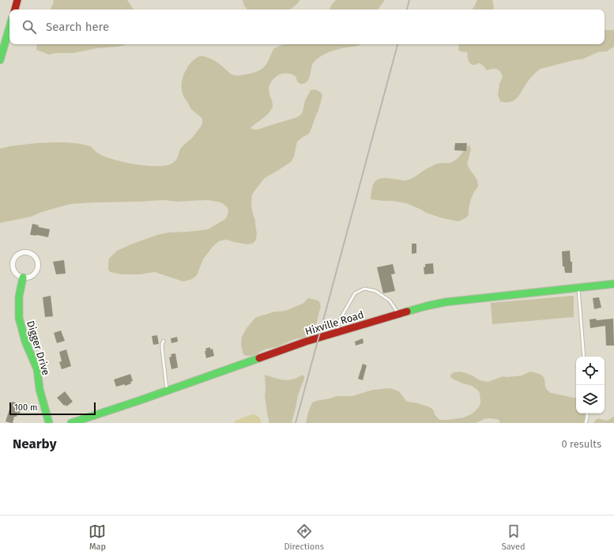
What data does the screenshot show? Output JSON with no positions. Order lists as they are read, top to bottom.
{
  "streets": {
    "main road": ["Hixville Road", "Digger Drive"]
  },
  "scale_bar": "100 m",
  "page": {
    "search": "Search here",
    "scale": "100 m",
    "heading": ["Nearby", "0 results"],
    "nav": ["Map", "Directions", "Saved"]
  }
}
